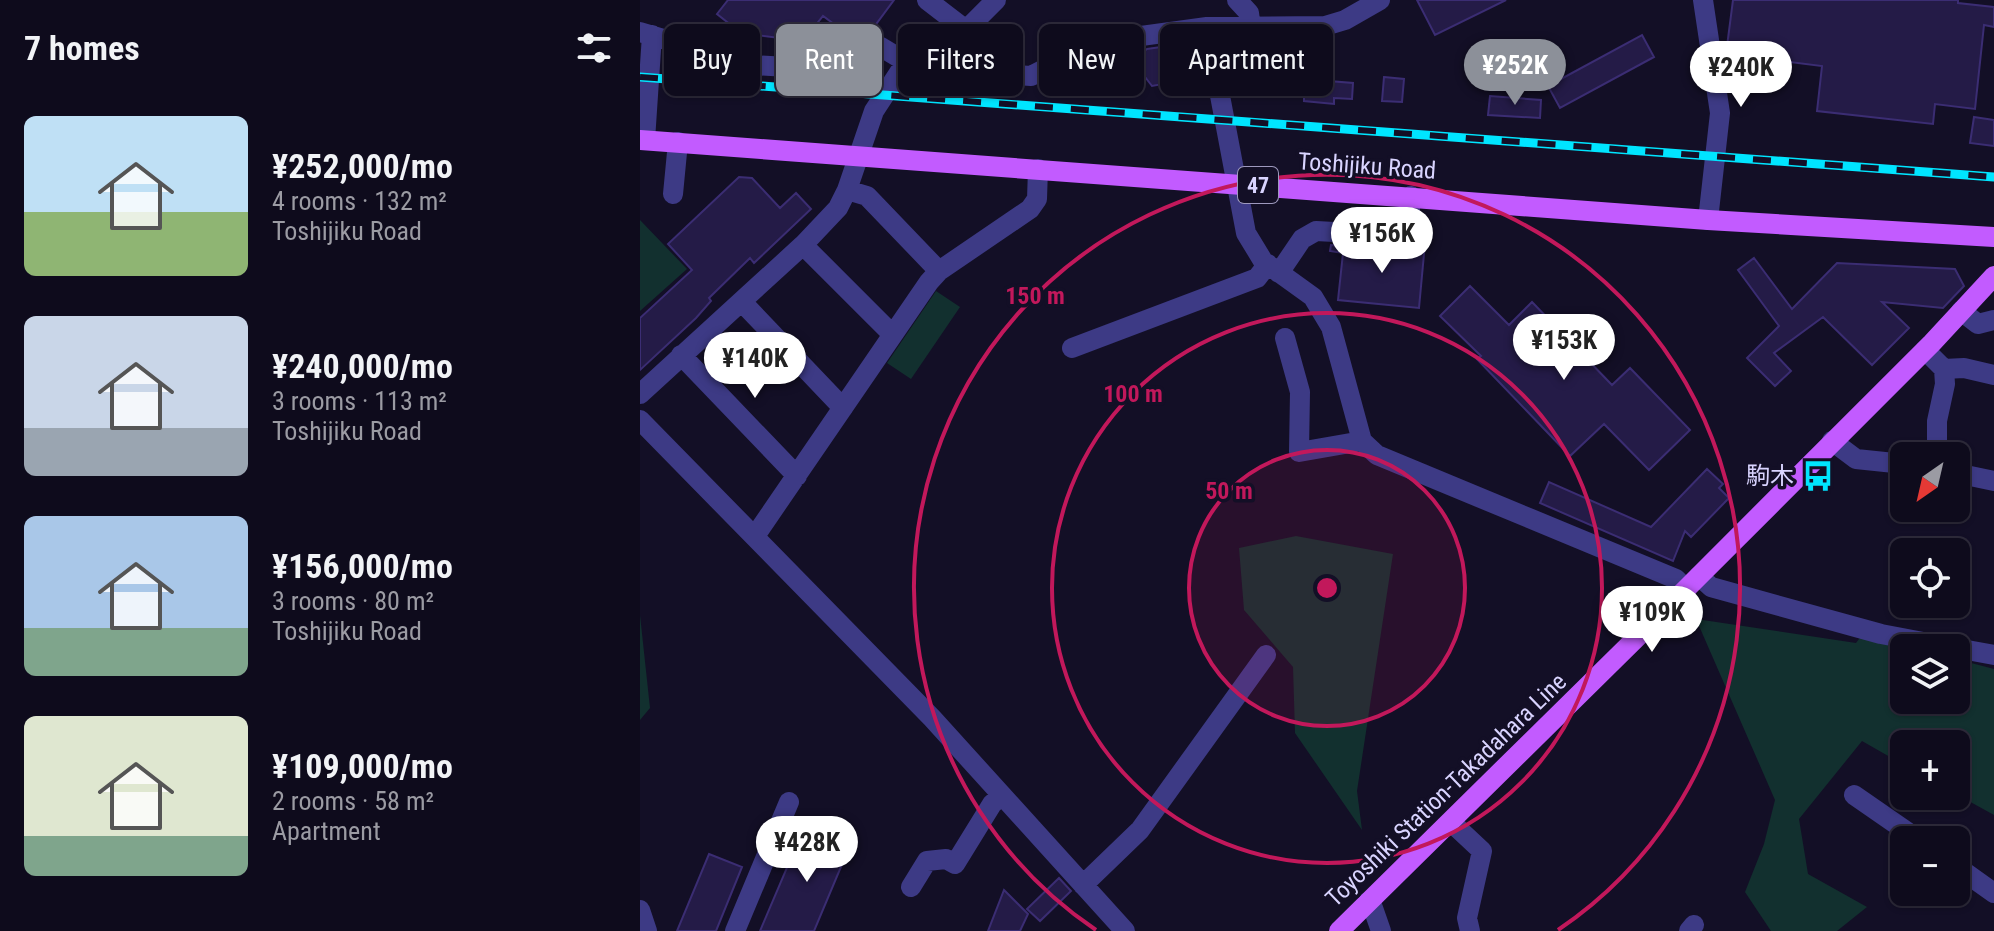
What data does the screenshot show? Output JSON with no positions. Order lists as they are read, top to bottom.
{
  "streets": {
    "main road": ["Toshijiku Road", "47", "Toyoshiki Station-Takadahara Line"]
  },
  "places": {
    "bus stop": ["駒木"]
  },
  "north": "bottom left",
  "page": {
    "heading": "7 homes",
    "chip": [
      "Buy",
      "Rent",
      "Filters",
      "New",
      "Apartment"
    ],
    "price": [
      "¥252K",
      "¥240K",
      "¥156K",
      "¥153K",
      "¥140K",
      "¥109K",
      "¥428K"
    ],
    "list": [
      {
        "name": "¥252,000/mo",
        "note": "4 rooms · 132 m² · Toshijiku Road"
      },
      {
        "name": "¥240,000/mo",
        "note": "3 rooms · 113 m² · Toshijiku Road"
      },
      {
        "name": "¥156,000/mo",
        "note": "3 rooms · 80 m² · Toshijiku Road"
      },
      {
        "name": "¥109,000/mo",
        "note": "2 rooms · 58 m² · Apartment"
      }
    ],
    "map_buttons": ["+", "−"]
  },
  "rings": ["150 m", "100 m", "50 m"]
}
